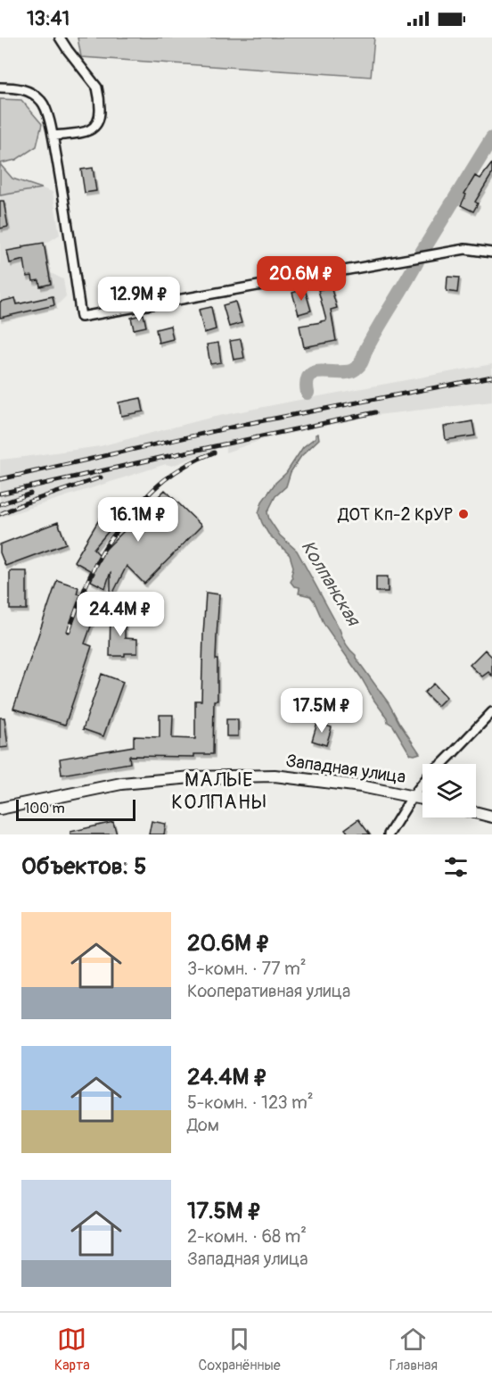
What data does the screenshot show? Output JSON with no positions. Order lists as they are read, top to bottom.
{
  "streets": {
    "main road": ["Западная улица"]
  },
  "districts": ["МАЛЫЕ КОЛПАНЫ"],
  "water": ["Колпанская"],
  "places": ["ДОТ Кп-2 КрУР"],
  "scale_bar": "100 m",
  "page": {
    "status": "13:41",
    "price": [
      "20.6M ₽",
      "12.9M ₽",
      "16.1M ₽",
      "24.4M ₽",
      "17.5M ₽"
    ],
    "scale": "100 m",
    "heading": "Объектов: 5",
    "list": [
      {
        "name": "20.6M ₽",
        "note": "3-комн. · 77 m² · Кооперативная улица"
      },
      {
        "name": "24.4M ₽",
        "note": "5-комн. · 123 m² · Дом"
      },
      {
        "name": "17.5M ₽",
        "note": "2-комн. · 68 m² · Западная улица"
      }
    ],
    "tabs": ["Карта", "Сохранённые", "Главная"]
  }
}
